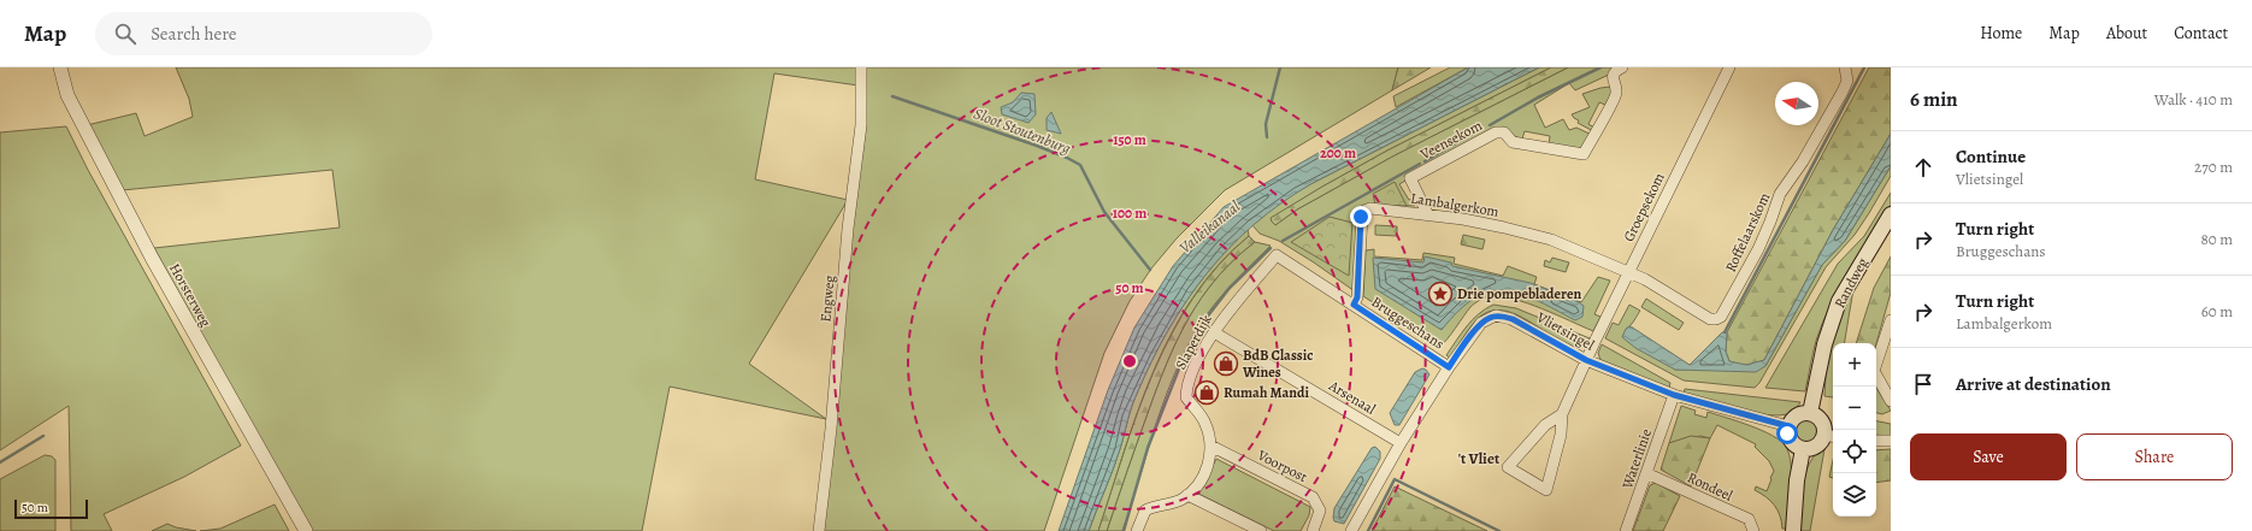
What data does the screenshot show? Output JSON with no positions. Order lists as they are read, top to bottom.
{
  "streets": {
    "main road": ["Randweg"],
    "street": [
      "Veensekom",
      "Lambalgerkom",
      "Groepsekom",
      "Roffelaarskom",
      "Horsterweg",
      "Engweg",
      "Bruggeschans",
      "Vlietsingel",
      "Slaperdijk",
      "Arsenaal",
      "Waterlinie",
      "Voorpost",
      "Rondeel"
    ]
  },
  "crossings": [
    ["Veensekom", "Lambalgerkom"],
    ["Lambalgerkom", "Groepsekom"],
    ["Lambalgerkom", "Roffelaarskom"],
    ["Lambalgerkom", "Bruggeschans"],
    ["Groepsekom", "Roffelaarskom"],
    ["Groepsekom", "Vlietsingel"],
    ["Randweg", "Vlietsingel"],
    ["Bruggeschans", "Vlietsingel"],
    ["Bruggeschans", "Slaperdijk"],
    ["Vlietsingel", "Arsenaal"],
    ["Vlietsingel", "Waterlinie"],
    ["Slaperdijk", "Arsenaal"],
    ["Slaperdijk", "Voorpost"],
    ["Waterlinie", "Rondeel"]
  ],
  "districts": ["'t Vliet"],
  "water": ["Sloot Stoutenburg", "Valleikanaal"],
  "places": {
    "place": ["Drie pompebladeren"],
    "shop": ["BdB Classic Wines", "Rumah Mandi"]
  },
  "scale_bar": "50 m",
  "north": "left",
  "page": {
    "header": "Map",
    "search": "Search here",
    "nav": [
      "Home",
      "Map",
      "About",
      "Contact"
    ],
    "heading": ["6 min", "Walk · 410 m"],
    "list": [
      ["Continue", "Vlietsingel", "270 m"],
      ["Turn right", "Bruggeschans", "80 m"],
      ["Turn right", "Lambalgerkom", "60 m"],
      "Arrive at destination"
    ],
    "map_buttons": ["+", "−"],
    "buttons": ["Save", "Share"],
    "scale": "50 m"
  },
  "rings": [
    "150 m",
    "200 m",
    "100 m",
    "50 m"
  ]
}
